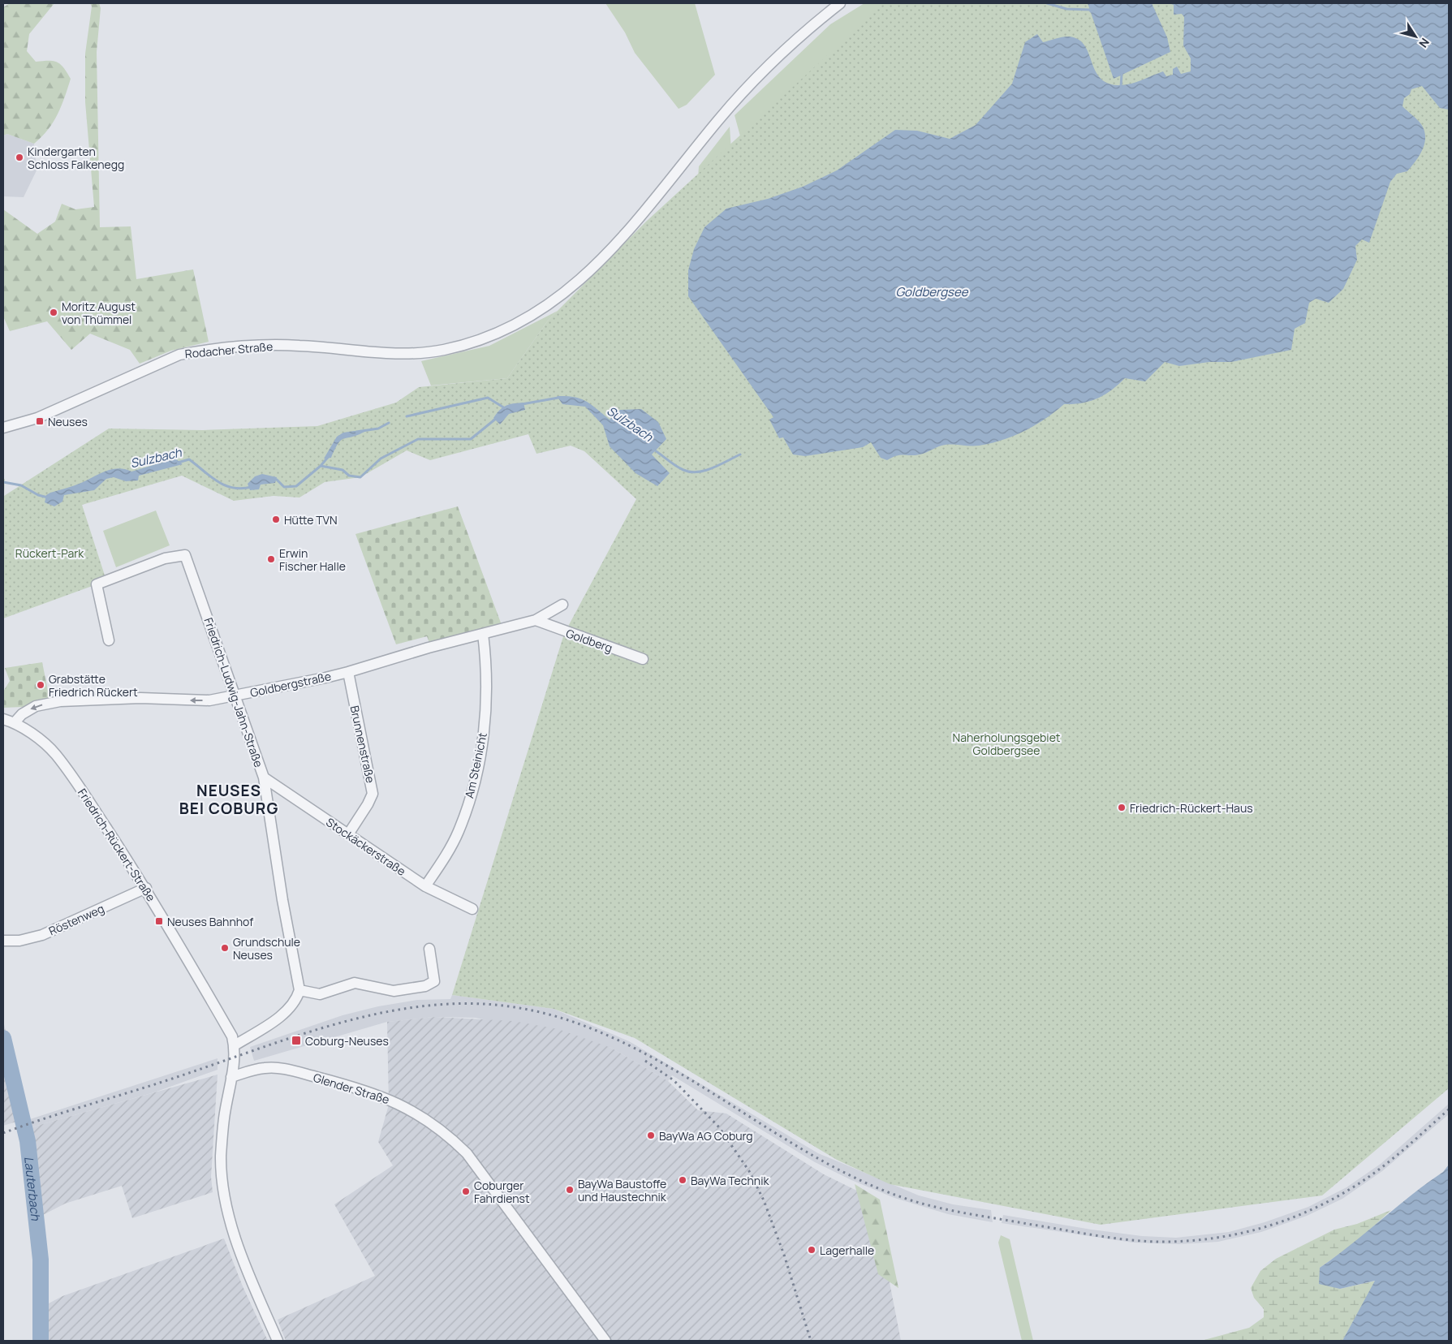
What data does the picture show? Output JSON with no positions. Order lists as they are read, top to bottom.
{
  "streets": {
    "street": [
      "Rodacher Straße",
      "Goldberg",
      "Goldbergstraße",
      "Friedrich-Ludwig-Jahn-Straße",
      "Brunnenstraße",
      "Am Steinicht",
      "Friedrich-Rückert-Straße",
      "Stockäckerstraße",
      "Röstenweg",
      "Glender Straße"
    ]
  },
  "crossings": [
    ["Goldberg", "Goldbergstraße"],
    ["Goldbergstraße", "Friedrich-Ludwig-Jahn-Straße"],
    ["Goldbergstraße", "Brunnenstraße"],
    ["Goldbergstraße", "Am Steinicht"],
    ["Goldbergstraße", "Friedrich-Rückert-Straße"],
    ["Friedrich-Ludwig-Jahn-Straße", "Stockäckerstraße"],
    ["Brunnenstraße", "Stockäckerstraße"],
    ["Am Steinicht", "Stockäckerstraße"],
    ["Friedrich-Rückert-Straße", "Röstenweg"],
    ["Friedrich-Rückert-Straße", "Glender Straße"]
  ],
  "one_way": ["Goldbergstraße"],
  "districts": ["NEUSES BEI COBURG"],
  "water": ["Goldbergsee", "Sulzbach", "Lauterbach"],
  "parks": ["Rückert-Park", "Naherholungsgebiet Goldbergsee"],
  "places": {
    "other": [
      "Kindergarten Schloss Falkenegg",
      "Moritz August von Thümmel",
      "Hütte TVN",
      "Erwin Fischer Halle",
      "Grabstätte Friedrich Rückert",
      "Friedrich-Rückert-Haus",
      "Grundschule Neuses",
      "BayWa AG Coburg",
      "BayWa Technik",
      "BayWa Baustoffe und Haustechnik",
      "Coburger Fahrdienst",
      "Lagerhalle"
    ],
    "transit": ["Neuses", "Neuses Bahnhof", "Coburg-Neuses"]
  },
  "north": "bottom right"
}
